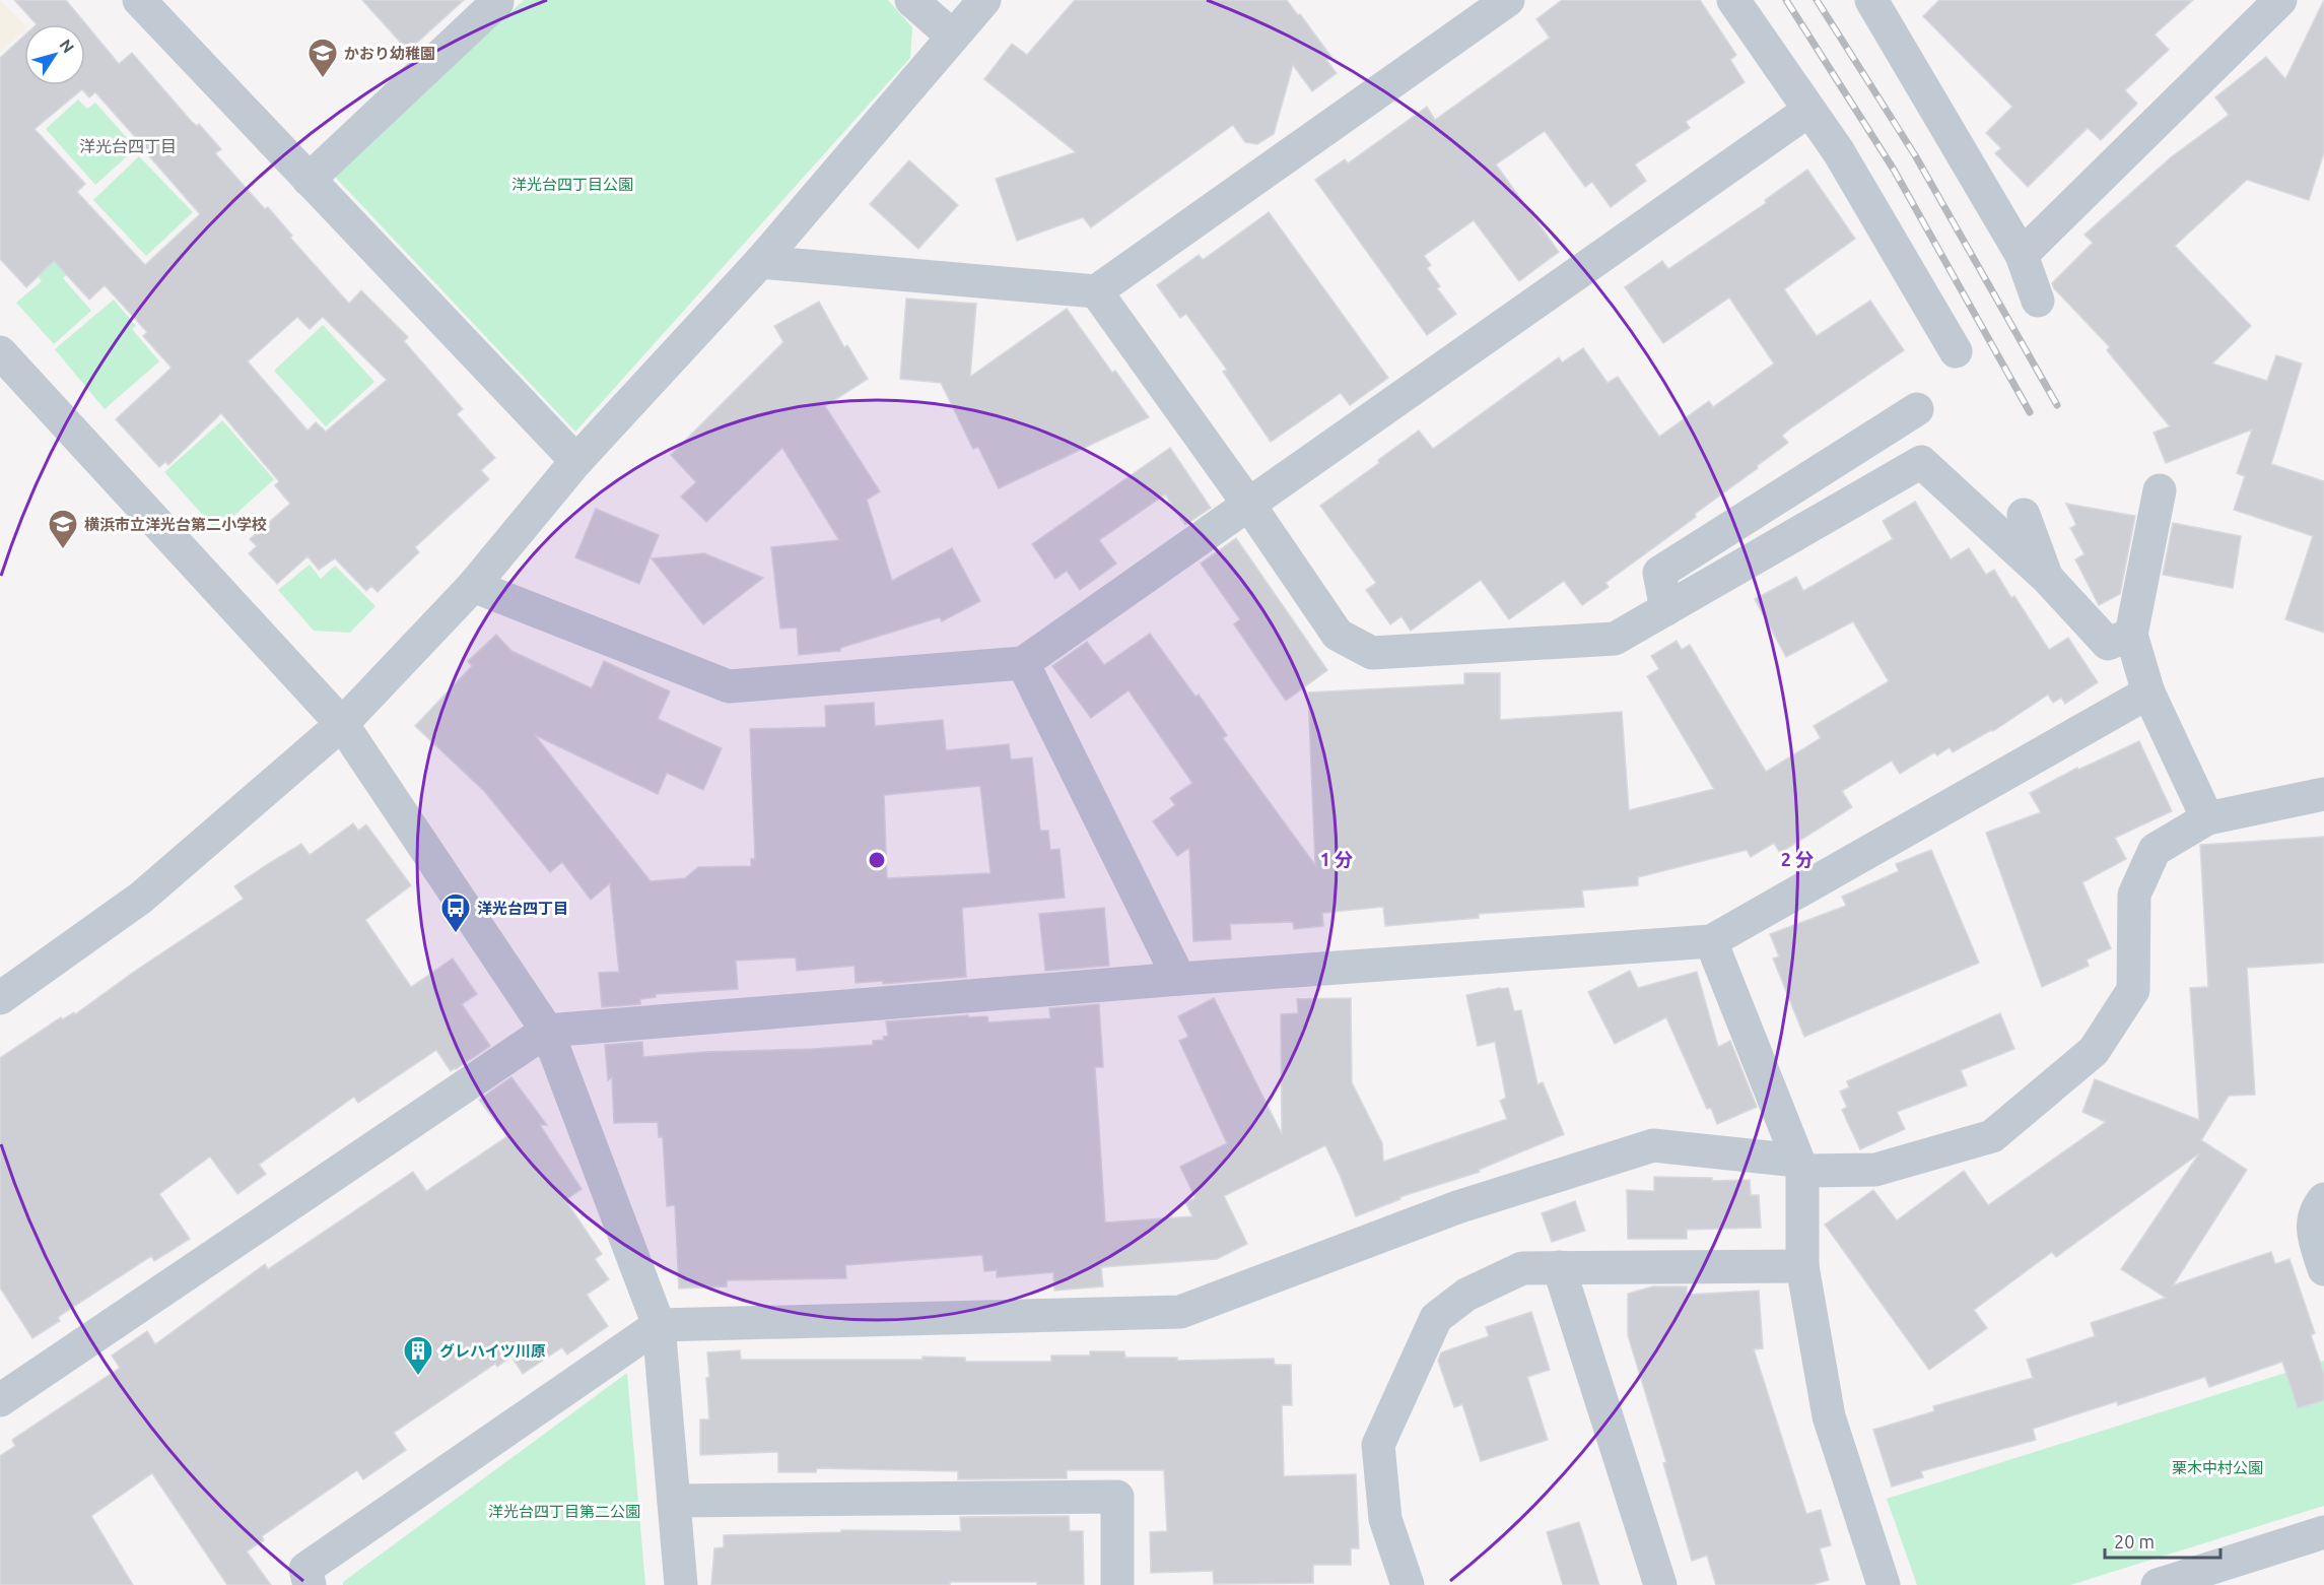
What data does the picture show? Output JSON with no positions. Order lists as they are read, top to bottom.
{
  "districts": ["洋光台四丁目"],
  "parks": ["洋光台四丁目公園", "栗木中村公園", "洋光台四丁目第二公園"],
  "places": {
    "school or university": ["かおり幼稚園", "横浜市立洋光台第二小学校"],
    "bus stop": ["洋光台四丁目"],
    "building": ["グレハイツ川原"]
  },
  "scale_bar": "20 m",
  "north": "top right",
  "rings": ["1 分", "2 分"]
}
